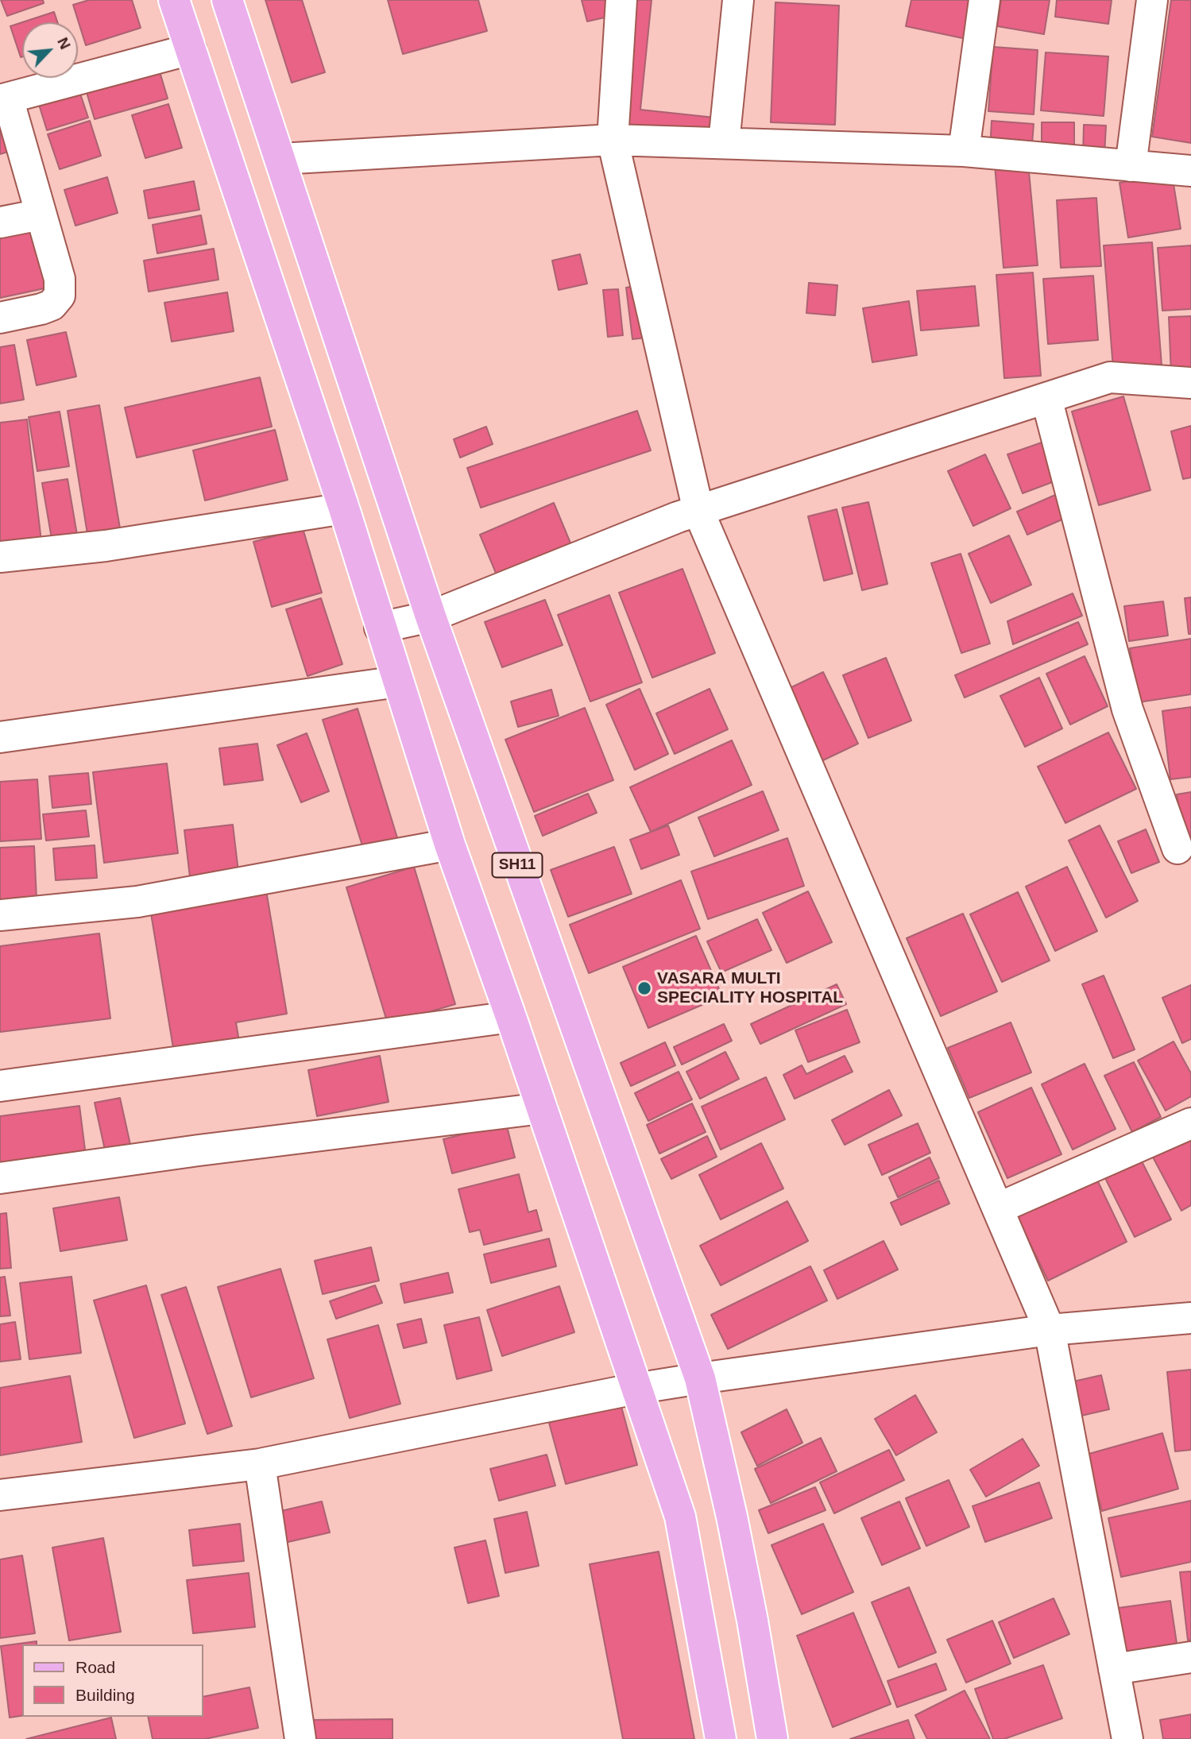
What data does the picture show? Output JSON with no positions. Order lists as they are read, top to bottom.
{
  "streets": {
    "main road": ["SH11"]
  },
  "places": ["VASARA MULTI SPECIALITY HOSPITAL"],
  "legend": ["Road", "Building"],
  "north": "top right"
}
